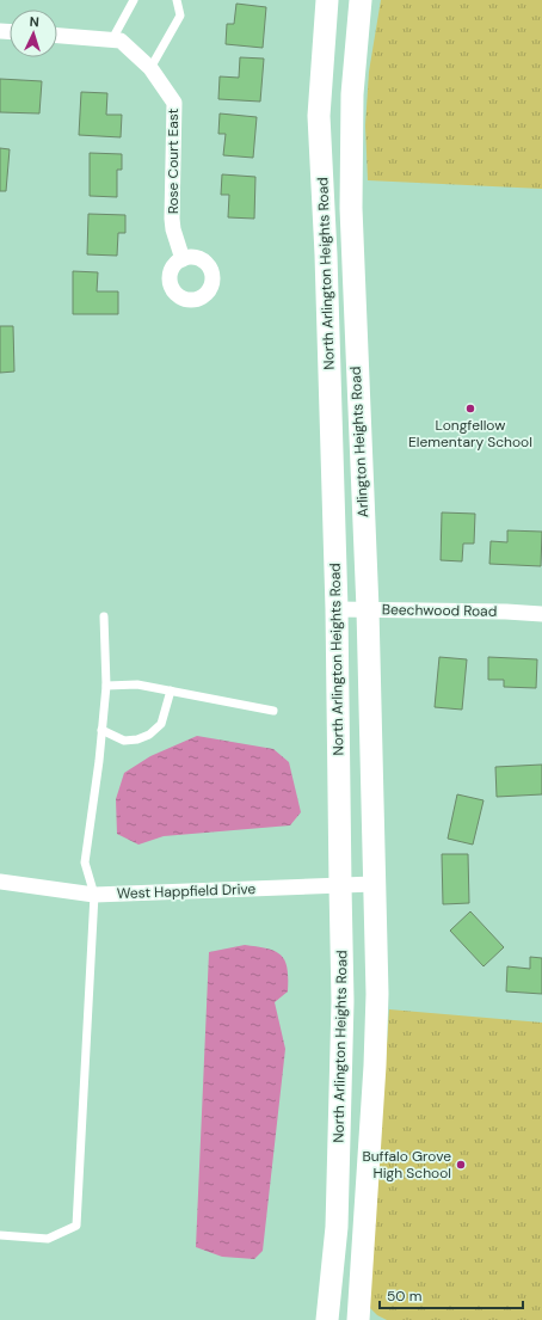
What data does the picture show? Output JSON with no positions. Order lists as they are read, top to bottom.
{
  "streets": {
    "main road": ["North Arlington Heights Road", "Arlington Heights Road"],
    "street": ["Rose Court East", "Beechwood Road", "West Happfield Drive"]
  },
  "crossings": [
    ["North Arlington Heights Road", "Beechwood Road"],
    ["North Arlington Heights Road", "West Happfield Drive"],
    ["Arlington Heights Road", "Beechwood Road"],
    ["Arlington Heights Road", "West Happfield Drive"]
  ],
  "places": ["Longfellow Elementary School", "Buffalo Grove High School"],
  "scale_bar": "50 m",
  "north": "top"
}
